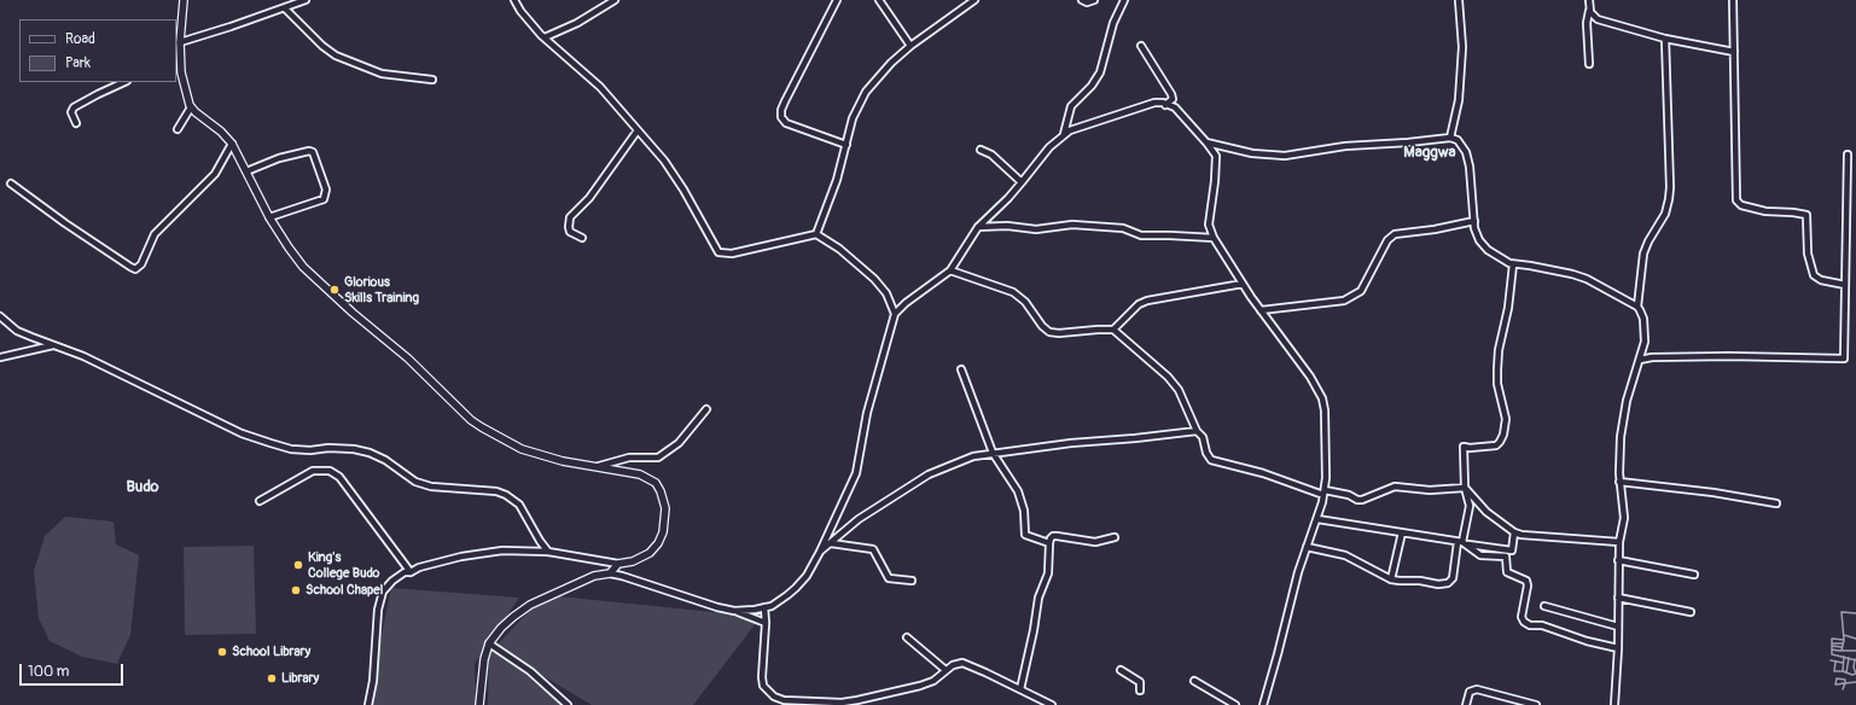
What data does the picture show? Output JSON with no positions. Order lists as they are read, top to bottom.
{
  "districts": ["Maggwa", "Budo"],
  "places": [
    "Glorious Skills Training",
    "King's College Budo",
    "School Chapel",
    "School Library",
    "Library"
  ],
  "legend": ["Road", "Park"],
  "scale_bar": "100 m"
}
